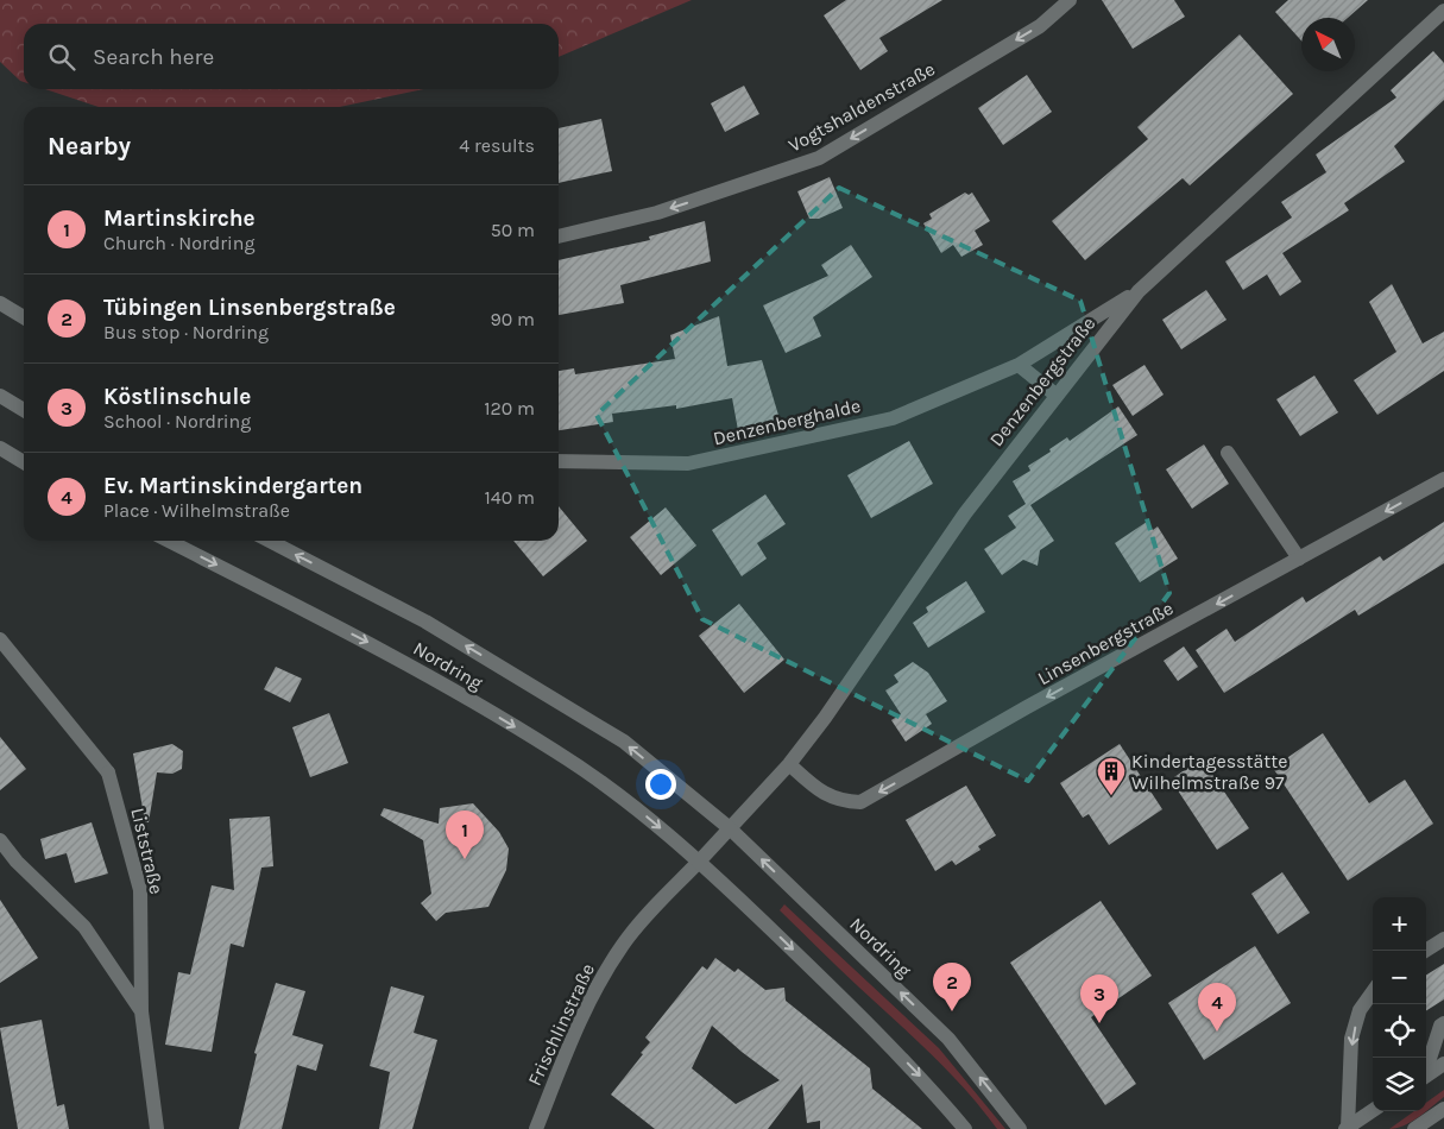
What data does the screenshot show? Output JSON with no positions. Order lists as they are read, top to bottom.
{
  "streets": {
    "street": [
      "Vogtshaldenstraße",
      "Denzenbergstraße",
      "Denzenberghalde",
      "Linsenbergstraße",
      "Nordring",
      "Liststraße",
      "Frischlinstraße"
    ]
  },
  "crossings": [
    ["Denzenbergstraße", "Denzenberghalde"],
    ["Denzenbergstraße", "Linsenbergstraße"],
    ["Denzenbergstraße", "Nordring"],
    ["Nordring", "Frischlinstraße"]
  ],
  "one_way": ["Vogtshaldenstraße", "Linsenbergstraße"],
  "places": {
    "building": ["Kindertagesstätte Wilhelmstraße 97"]
  },
  "north": "top left",
  "page": {
    "search": "Search here",
    "heading": ["Nearby", "4 results"],
    "list": [
      {
        "mark": "1",
        "name": "Martinskirche",
        "note": "Church · Nordring",
        "value": "50 m"
      },
      {
        "mark": "2",
        "name": "Tübingen Linsenbergstraße",
        "note": "Bus stop · Nordring",
        "value": "90 m"
      },
      {
        "mark": "3",
        "name": "Köstlinschule",
        "note": "School · Nordring",
        "value": "120 m"
      },
      {
        "mark": "4",
        "name": "Ev. Martinskindergarten",
        "note": "Place · Wilhelmstraße",
        "value": "140 m"
      }
    ],
    "pins": [
      "1",
      "2",
      "3",
      "4"
    ],
    "map_buttons": ["+", "−"]
  }
}
